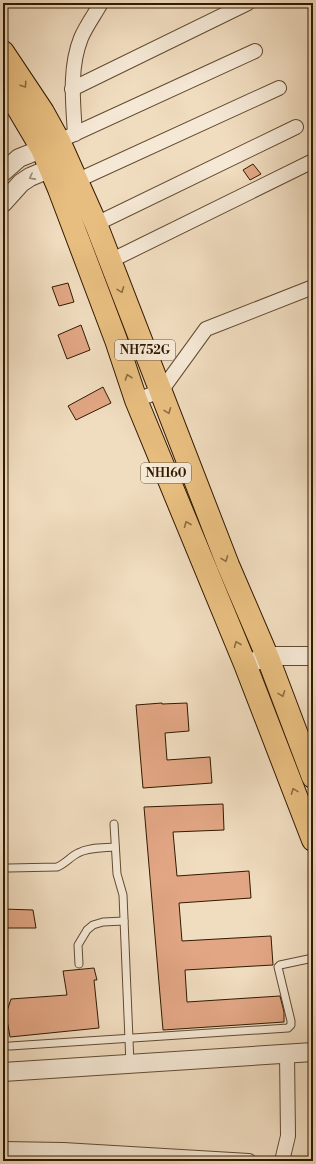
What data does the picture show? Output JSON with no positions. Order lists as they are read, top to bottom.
{
  "streets": {
    "highway": ["NH752G", "NH160"]
  },
  "crossings": [
    ["NH752G", "NH160"]
  ]
}
